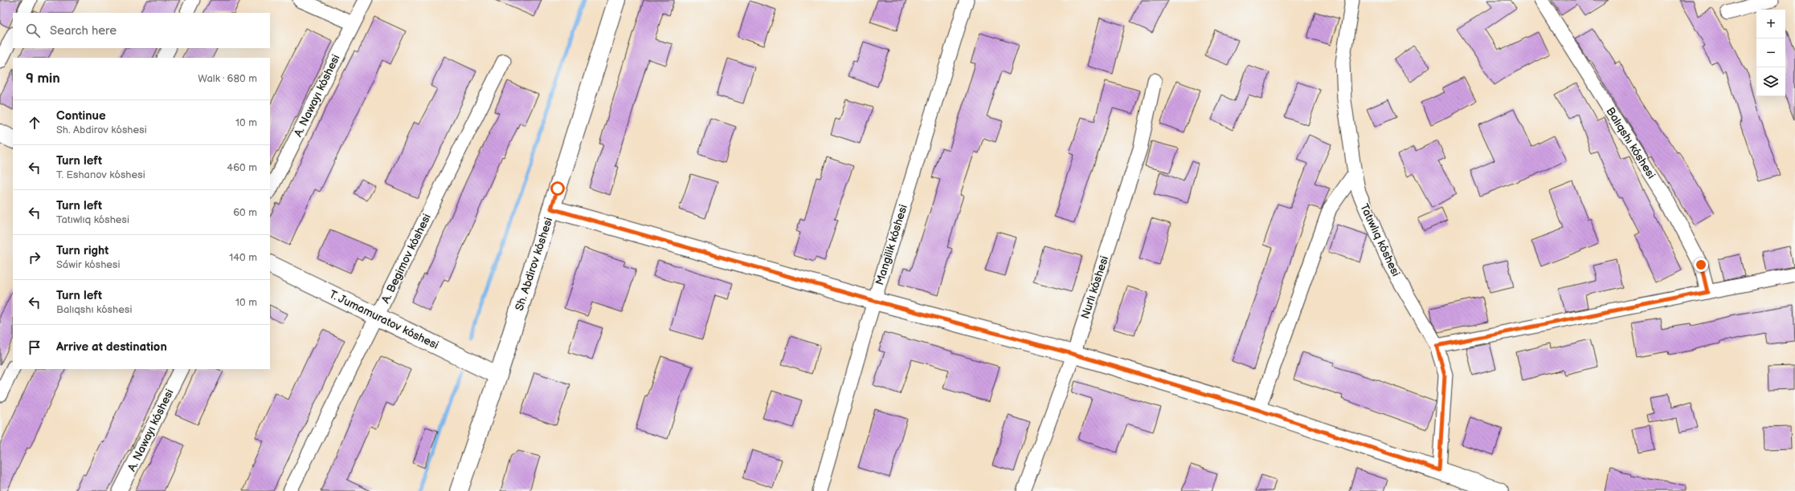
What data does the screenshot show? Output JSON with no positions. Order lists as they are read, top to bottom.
{
  "streets": {
    "main road": ["Sh. Abdirov kóshesi", "T. Jumamuratov kóshesi"],
    "street": [
      "A. Nawayı kóshesi",
      "Balıqshı kóshesi",
      "Tatıwlıq kóshesi",
      "Mangilik kóshesi",
      "A. Begimov kóshesi",
      "Nurlı kóshesi"
    ]
  },
  "crossings": [
    ["A. Begimov kóshesi", "T. Jumamuratov kóshesi"],
    ["Sh. Abdirov kóshesi", "T. Jumamuratov kóshesi"]
  ],
  "page": {
    "map_buttons": ["+", "−"],
    "search": "Search here",
    "heading": ["9 min", "Walk · 680 m"],
    "list": [
      ["Continue", "Sh. Abdirov kóshesi", "10 m"],
      ["Turn left", "T. Eshanov kóshesi", "460 m"],
      ["Turn left", "Tatıwlıq kóshesi", "60 m"],
      ["Turn right", "Sáwir kóshesi", "140 m"],
      ["Turn left", "Balıqshı kóshesi", "10 m"],
      "Arrive at destination"
    ]
  }
}
